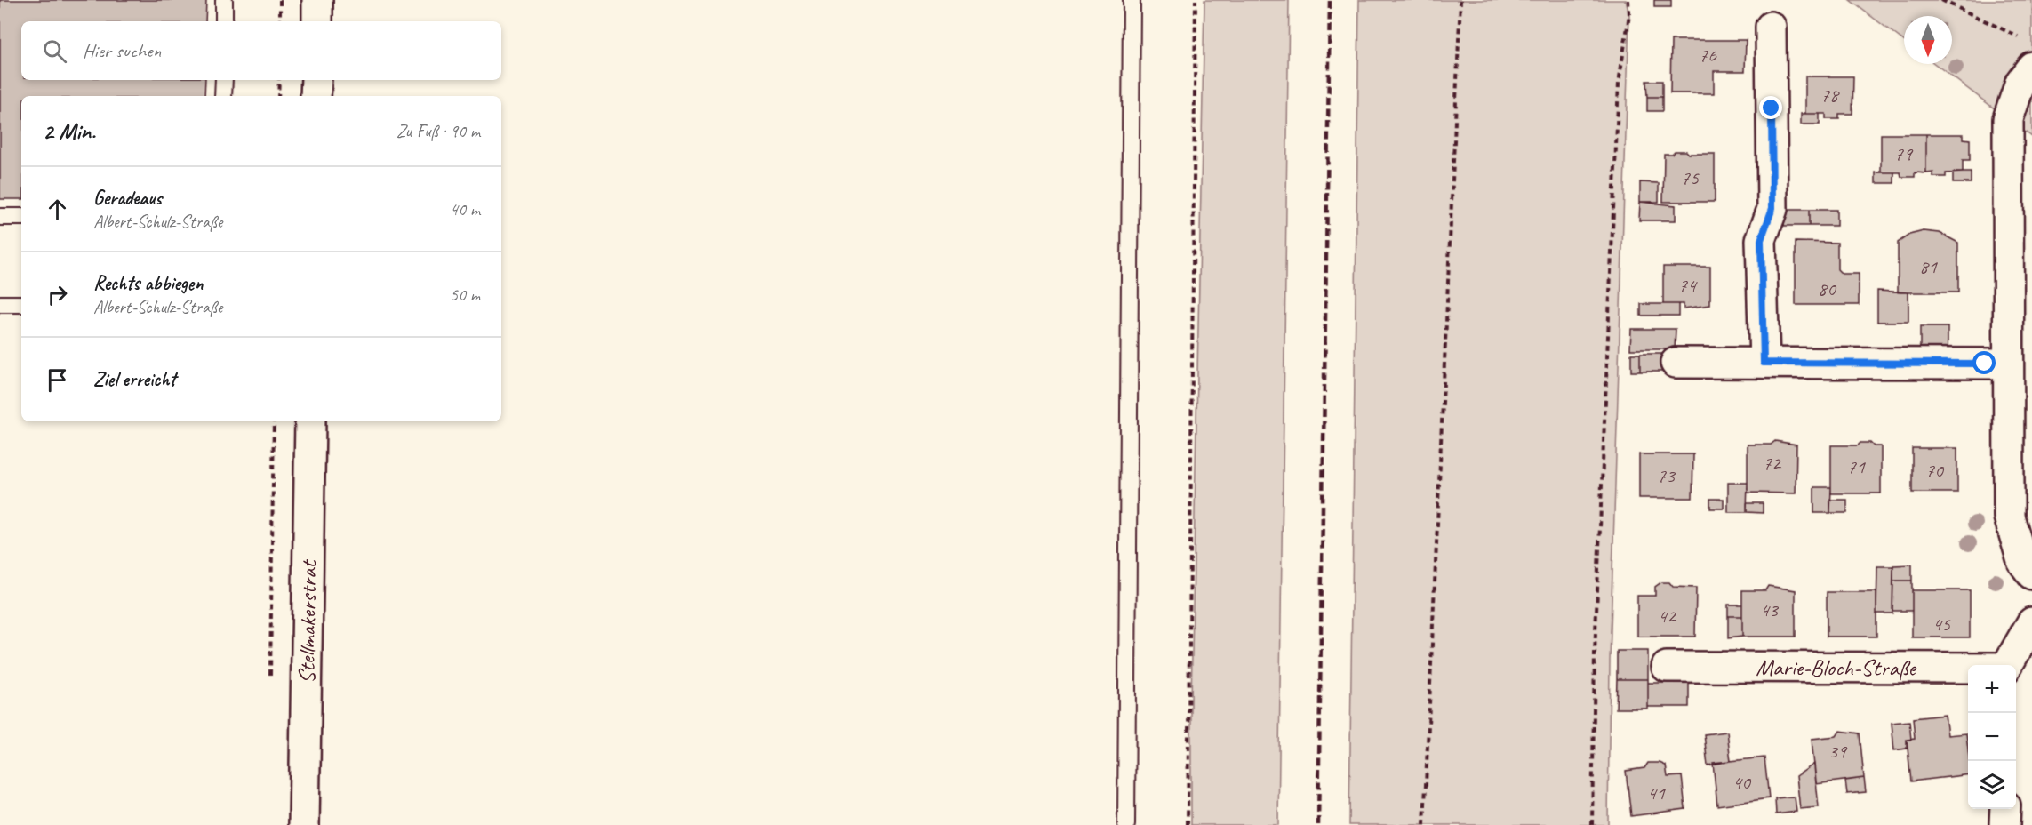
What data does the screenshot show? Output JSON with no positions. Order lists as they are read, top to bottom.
{
  "streets": {
    "street": ["Stellmakerstrat", "Marie-Bloch-Straße"]
  },
  "house_numbers": [
    "76",
    "78",
    "79",
    "75",
    "81",
    "74",
    "80",
    "72",
    "71",
    "70",
    "73",
    "43",
    "42",
    "45",
    "39",
    "40",
    "41"
  ],
  "north": "bottom",
  "page": {
    "search": "Hier suchen",
    "heading": ["2 Min.", "Zu Fuß · 90 m"],
    "list": [
      ["Geradeaus", "Albert-Schulz-Straße", "40 m"],
      ["Rechts abbiegen", "Albert-Schulz-Straße", "50 m"],
      "Ziel erreicht"
    ],
    "map_buttons": ["+", "−"]
  }
}
